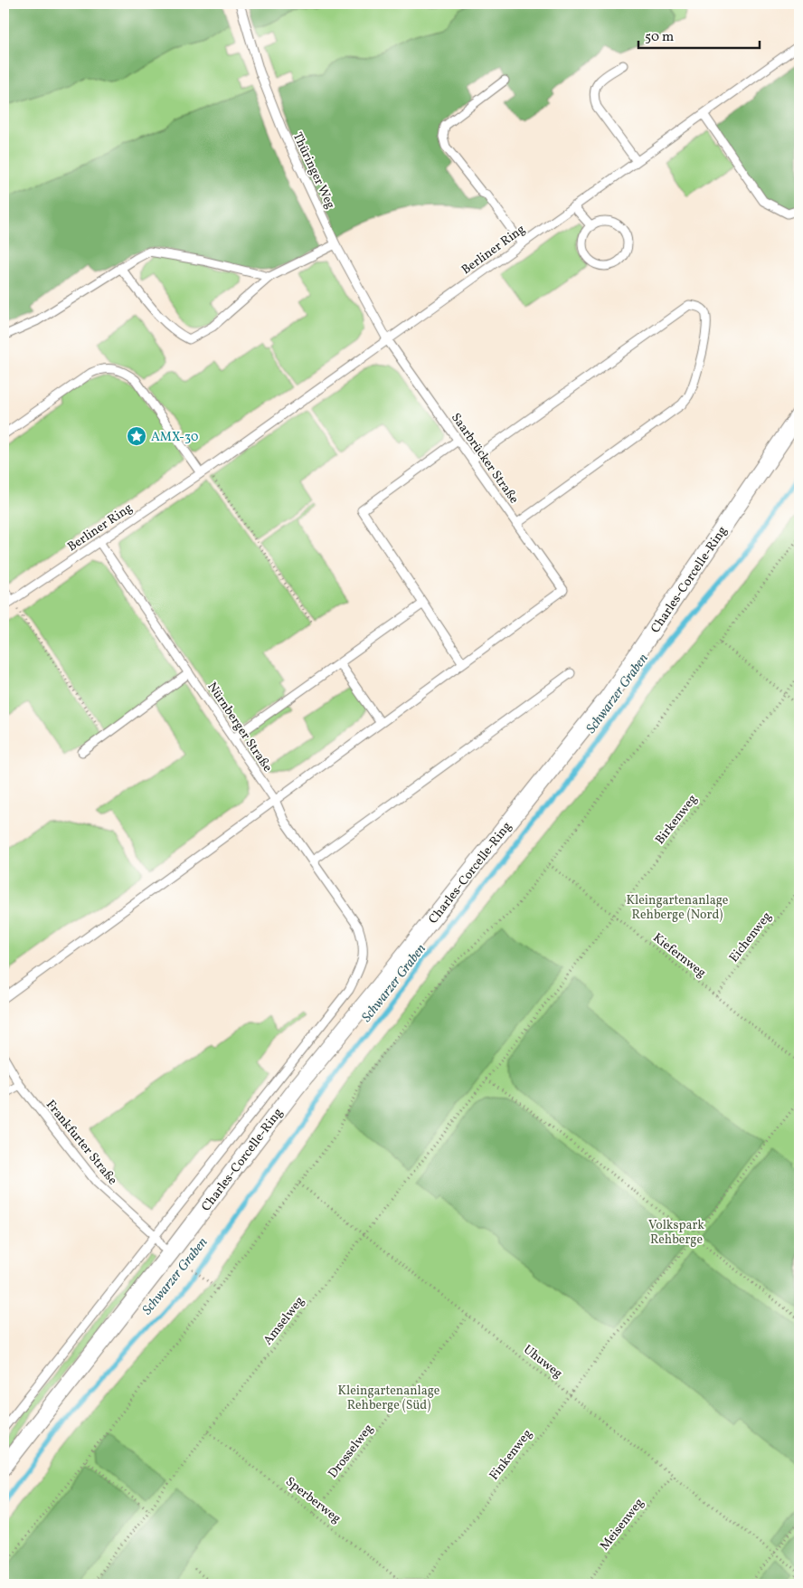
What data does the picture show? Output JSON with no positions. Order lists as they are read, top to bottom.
{
  "streets": {
    "street": ["Charles-Corcelle-Ring"],
    "lane": [
      "Thüringer Weg",
      "Berliner Ring",
      "Saarbrücker Straße",
      "Nürnberger Straße",
      "Frankfurter Straße"
    ],
    "path": [
      "Birkenweg",
      "Eichenweg",
      "Kiefernweg",
      "Amselweg",
      "Uhuweg",
      "Drosselweg",
      "Finkenweg",
      "Sperberweg",
      "Meisenweg"
    ]
  },
  "crossings": [
    ["Thüringer Weg", "Berliner Ring"],
    ["Thüringer Weg", "Saarbrücker Straße"],
    ["Berliner Ring", "Saarbrücker Straße"],
    ["Berliner Ring", "Nürnberger Straße"],
    ["Charles-Corcelle-Ring", "Frankfurter Straße"],
    ["Nürnberger Straße", "Frankfurter Straße"],
    ["Birkenweg", "Kiefernweg"],
    ["Birkenweg", "Amselweg"],
    ["Eichenweg", "Kiefernweg"],
    ["Amselweg", "Uhuweg"],
    ["Amselweg", "Sperberweg"],
    ["Uhuweg", "Drosselweg"],
    ["Uhuweg", "Finkenweg"],
    ["Uhuweg", "Meisenweg"],
    ["Drosselweg", "Sperberweg"]
  ],
  "water": ["Schwarzer Graben"],
  "parks": ["Kleingartenanlage Rehberge (Nord)", "Volkspark Rehberge", "Kleingartenanlage Rehberge (Süd)"],
  "places": {
    "place": ["AMX-30"]
  },
  "scale_bar": "50 m"
}
